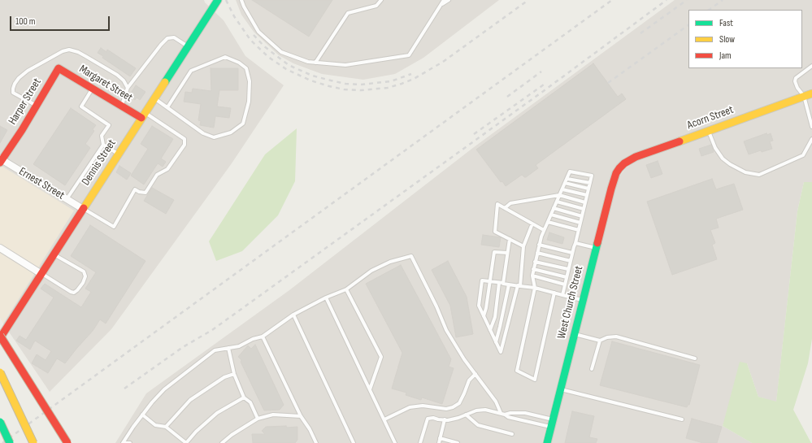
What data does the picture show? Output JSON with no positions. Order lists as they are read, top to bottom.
{
  "streets": {
    "main road": [
      "Margaret Street",
      "Harper Street",
      "Acorn Street",
      "Dennis Street",
      "West Church Street"
    ],
    "street": ["Ernest Street"]
  },
  "crossings": [
    ["Margaret Street", "Harper Street"],
    ["Margaret Street", "Dennis Street"],
    ["Harper Street", "Ernest Street"],
    ["Acorn Street", "West Church Street"],
    ["Dennis Street", "Ernest Street"]
  ],
  "legend": ["Fast", "Slow", "Jam"],
  "scale_bar": "100 m"
}
